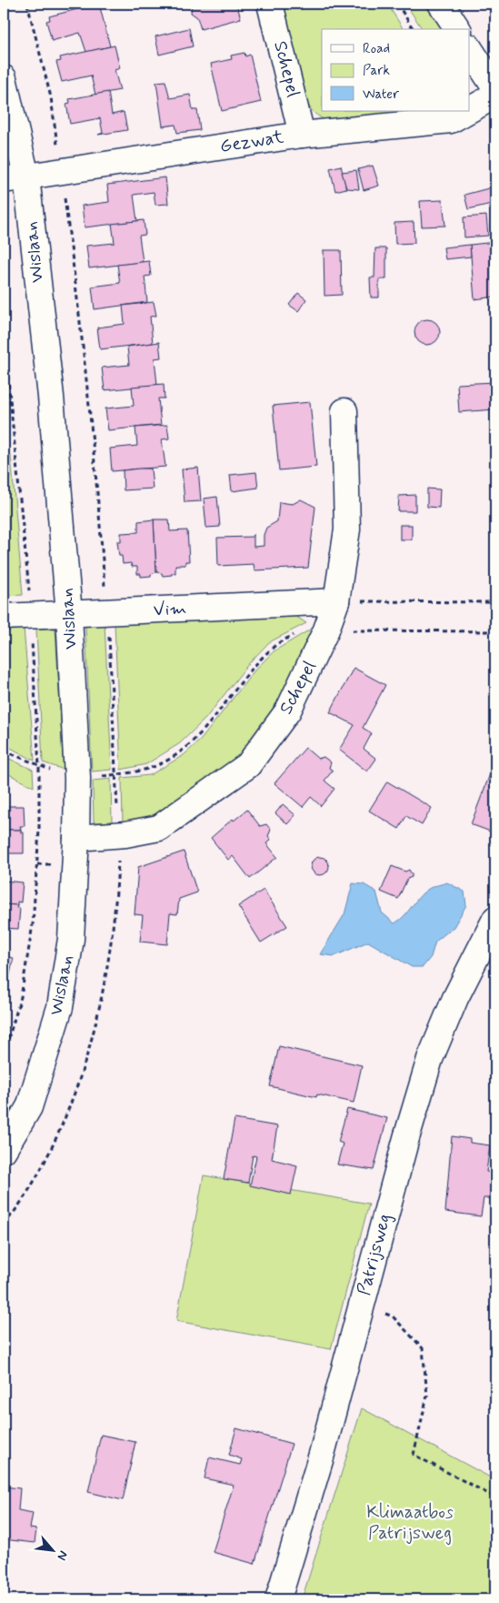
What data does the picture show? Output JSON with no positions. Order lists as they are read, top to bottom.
{
  "streets": {
    "street": [
      "Schepel",
      "Gezwat",
      "Wislaan",
      "Vim",
      "Patrijsweg"
    ]
  },
  "crossings": [
    ["Schepel", "Gezwat"],
    ["Schepel", "Wislaan"],
    ["Schepel", "Vim"],
    ["Gezwat", "Wislaan"],
    ["Wislaan", "Vim"]
  ],
  "parks": ["Klimaatbos Patrijsweg"],
  "legend": ["Road", "Park", "Water"],
  "north": "bottom right"
}
